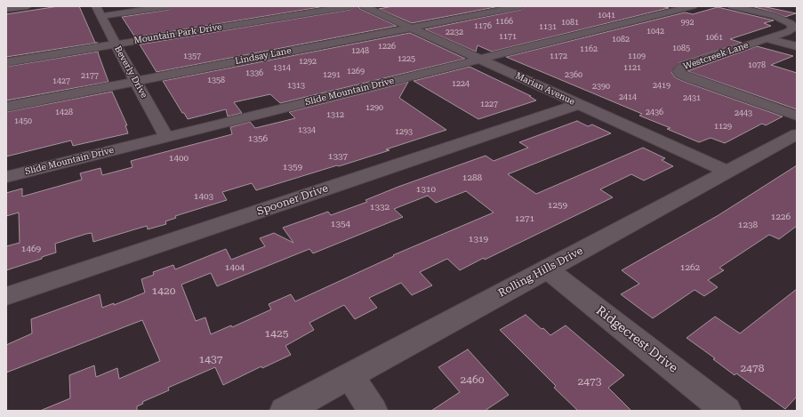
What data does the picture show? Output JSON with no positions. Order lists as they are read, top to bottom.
{
  "streets": {
    "street": [
      "Mountain Park Drive",
      "Lindsay Lane",
      "Westcreek Lane",
      "Beverly Drive",
      "Marian Avenue",
      "Slide Mountain Drive",
      "Spooner Drive",
      "Rolling Hills Drive",
      "Ridgecrest Drive"
    ]
  },
  "crossings": [
    ["Mountain Park Drive", "Beverly Drive"],
    ["Lindsay Lane", "Beverly Drive"],
    ["Lindsay Lane", "Marian Avenue"],
    ["Beverly Drive", "Slide Mountain Drive"],
    ["Marian Avenue", "Slide Mountain Drive"],
    ["Marian Avenue", "Spooner Drive"],
    ["Marian Avenue", "Rolling Hills Drive"],
    ["Rolling Hills Drive", "Ridgecrest Drive"]
  ],
  "house_numbers": [
    "1041",
    "1166",
    "1081",
    "992",
    "1176",
    "1131",
    "1042",
    "2232",
    "1171",
    "1061",
    "1082",
    "1226",
    "1085",
    "1162",
    "1248",
    "1357",
    "1172",
    "1109",
    "1225",
    "1292",
    "1078",
    "1314",
    "1121",
    "1269",
    "1336",
    "1291",
    "2360",
    "2177",
    "1358",
    "1427",
    "1224",
    "1313",
    "2419",
    "2390",
    "2414",
    "2431",
    "1227",
    "1290",
    "1428",
    "2436",
    "2443",
    "1312",
    "1450",
    "1129",
    "1334",
    "1293",
    "1356",
    "1337",
    "1400",
    "1359",
    "1288",
    "1310",
    "1403",
    "1259",
    "1332",
    "1226",
    "1271",
    "1354",
    "1238",
    "1319",
    "1469",
    "1404",
    "1262",
    "1420",
    "1425",
    "1437",
    "2478",
    "2460",
    "2473"
  ]
}
